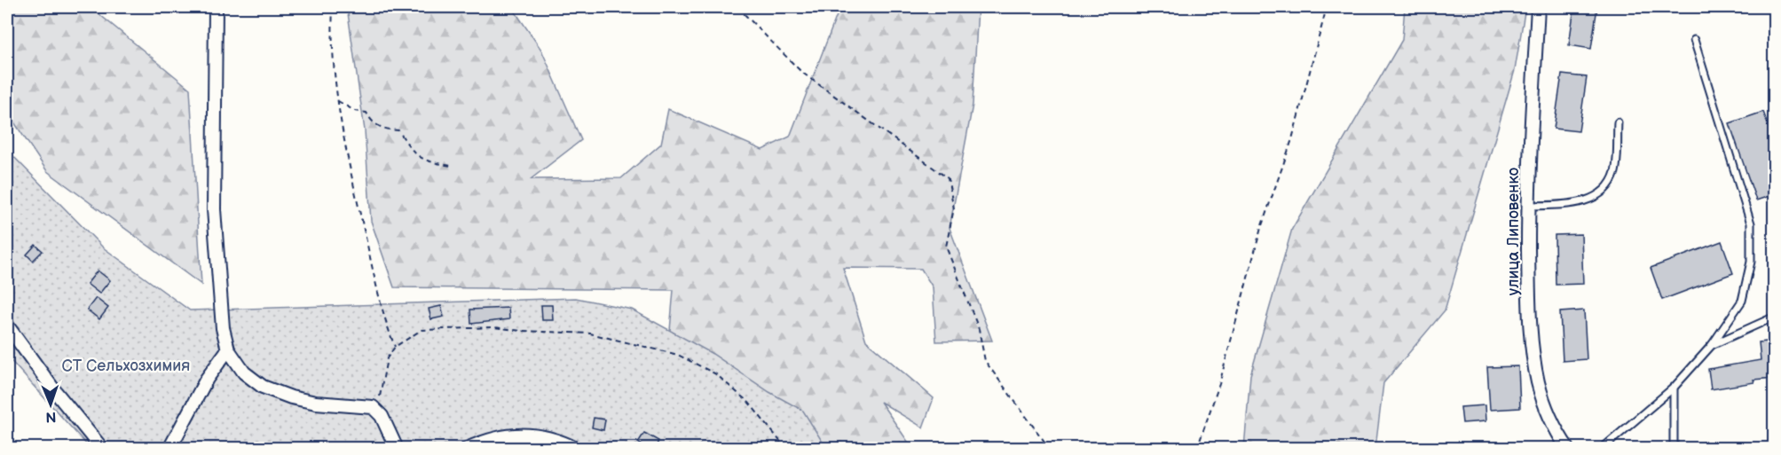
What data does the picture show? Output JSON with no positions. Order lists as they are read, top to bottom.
{
  "streets": {
    "street": ["улица Липовенко"]
  },
  "parks": ["СТ Сельхозхимия"],
  "north": "bottom"
}
